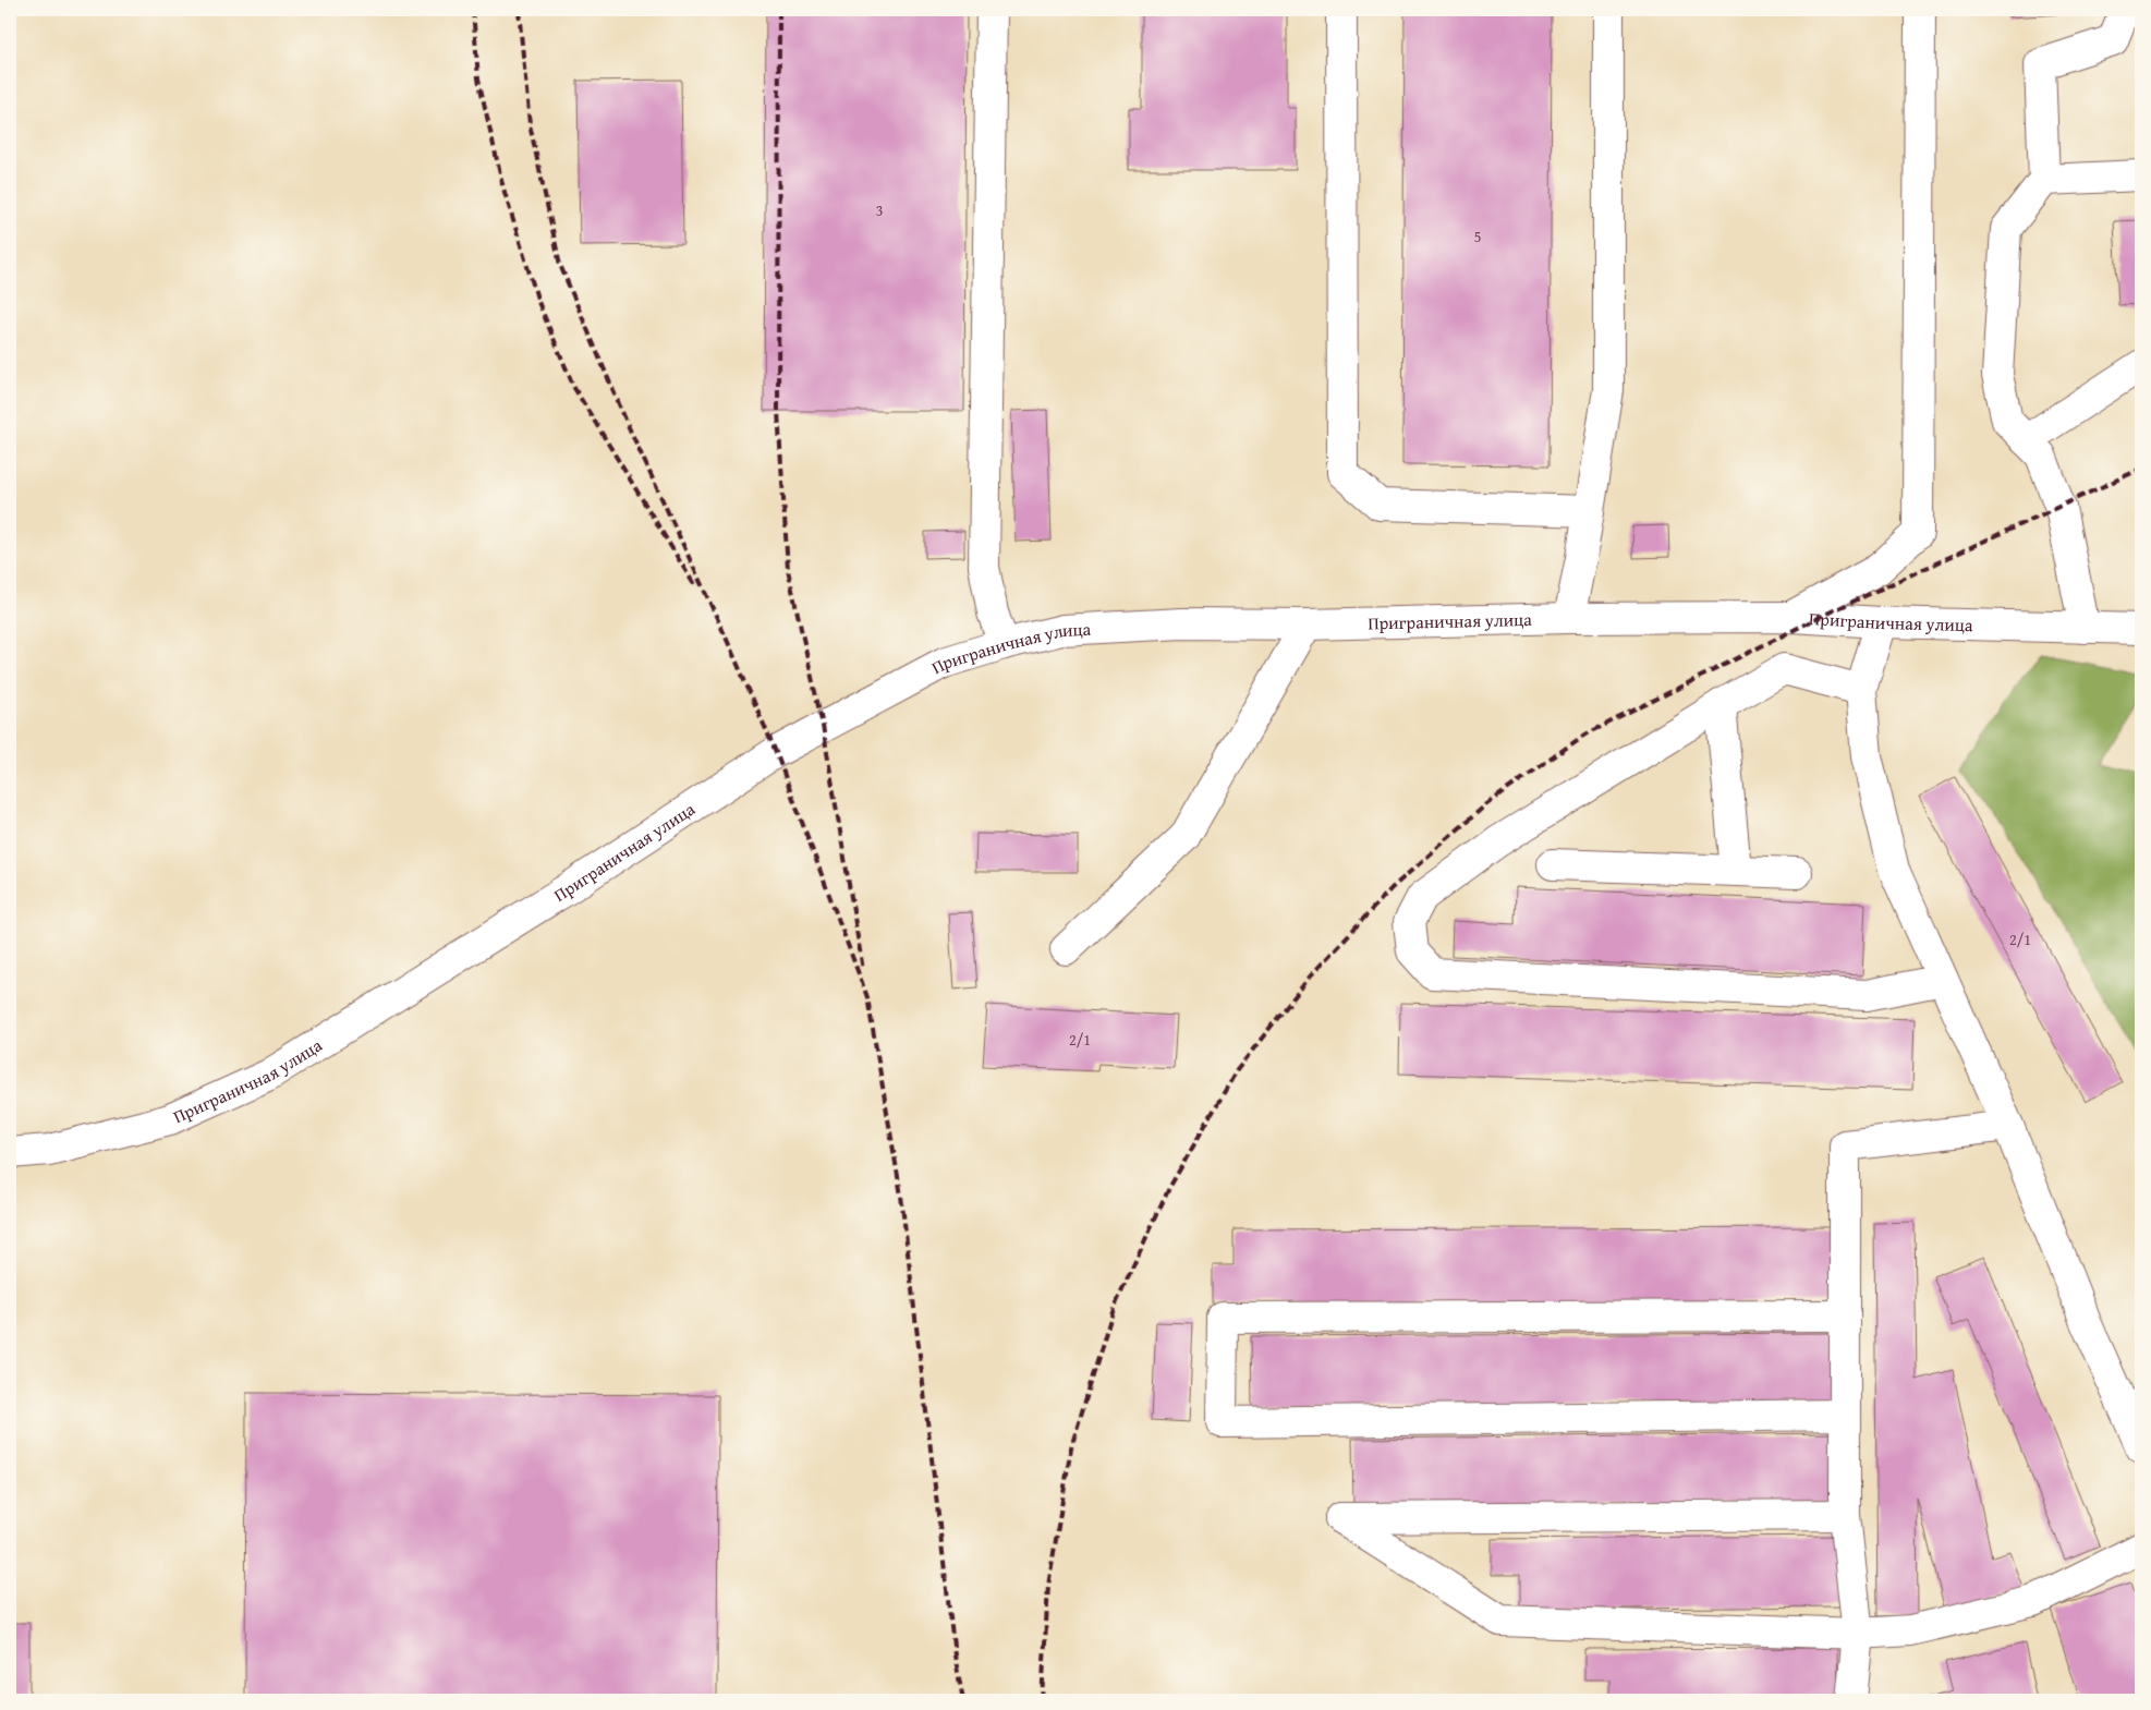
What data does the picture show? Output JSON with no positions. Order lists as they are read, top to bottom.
{
  "streets": {
    "street": ["Приграничная улица"]
  },
  "house_numbers": [
    "3",
    "5",
    "2/1",
    "2/1"
  ]
}
